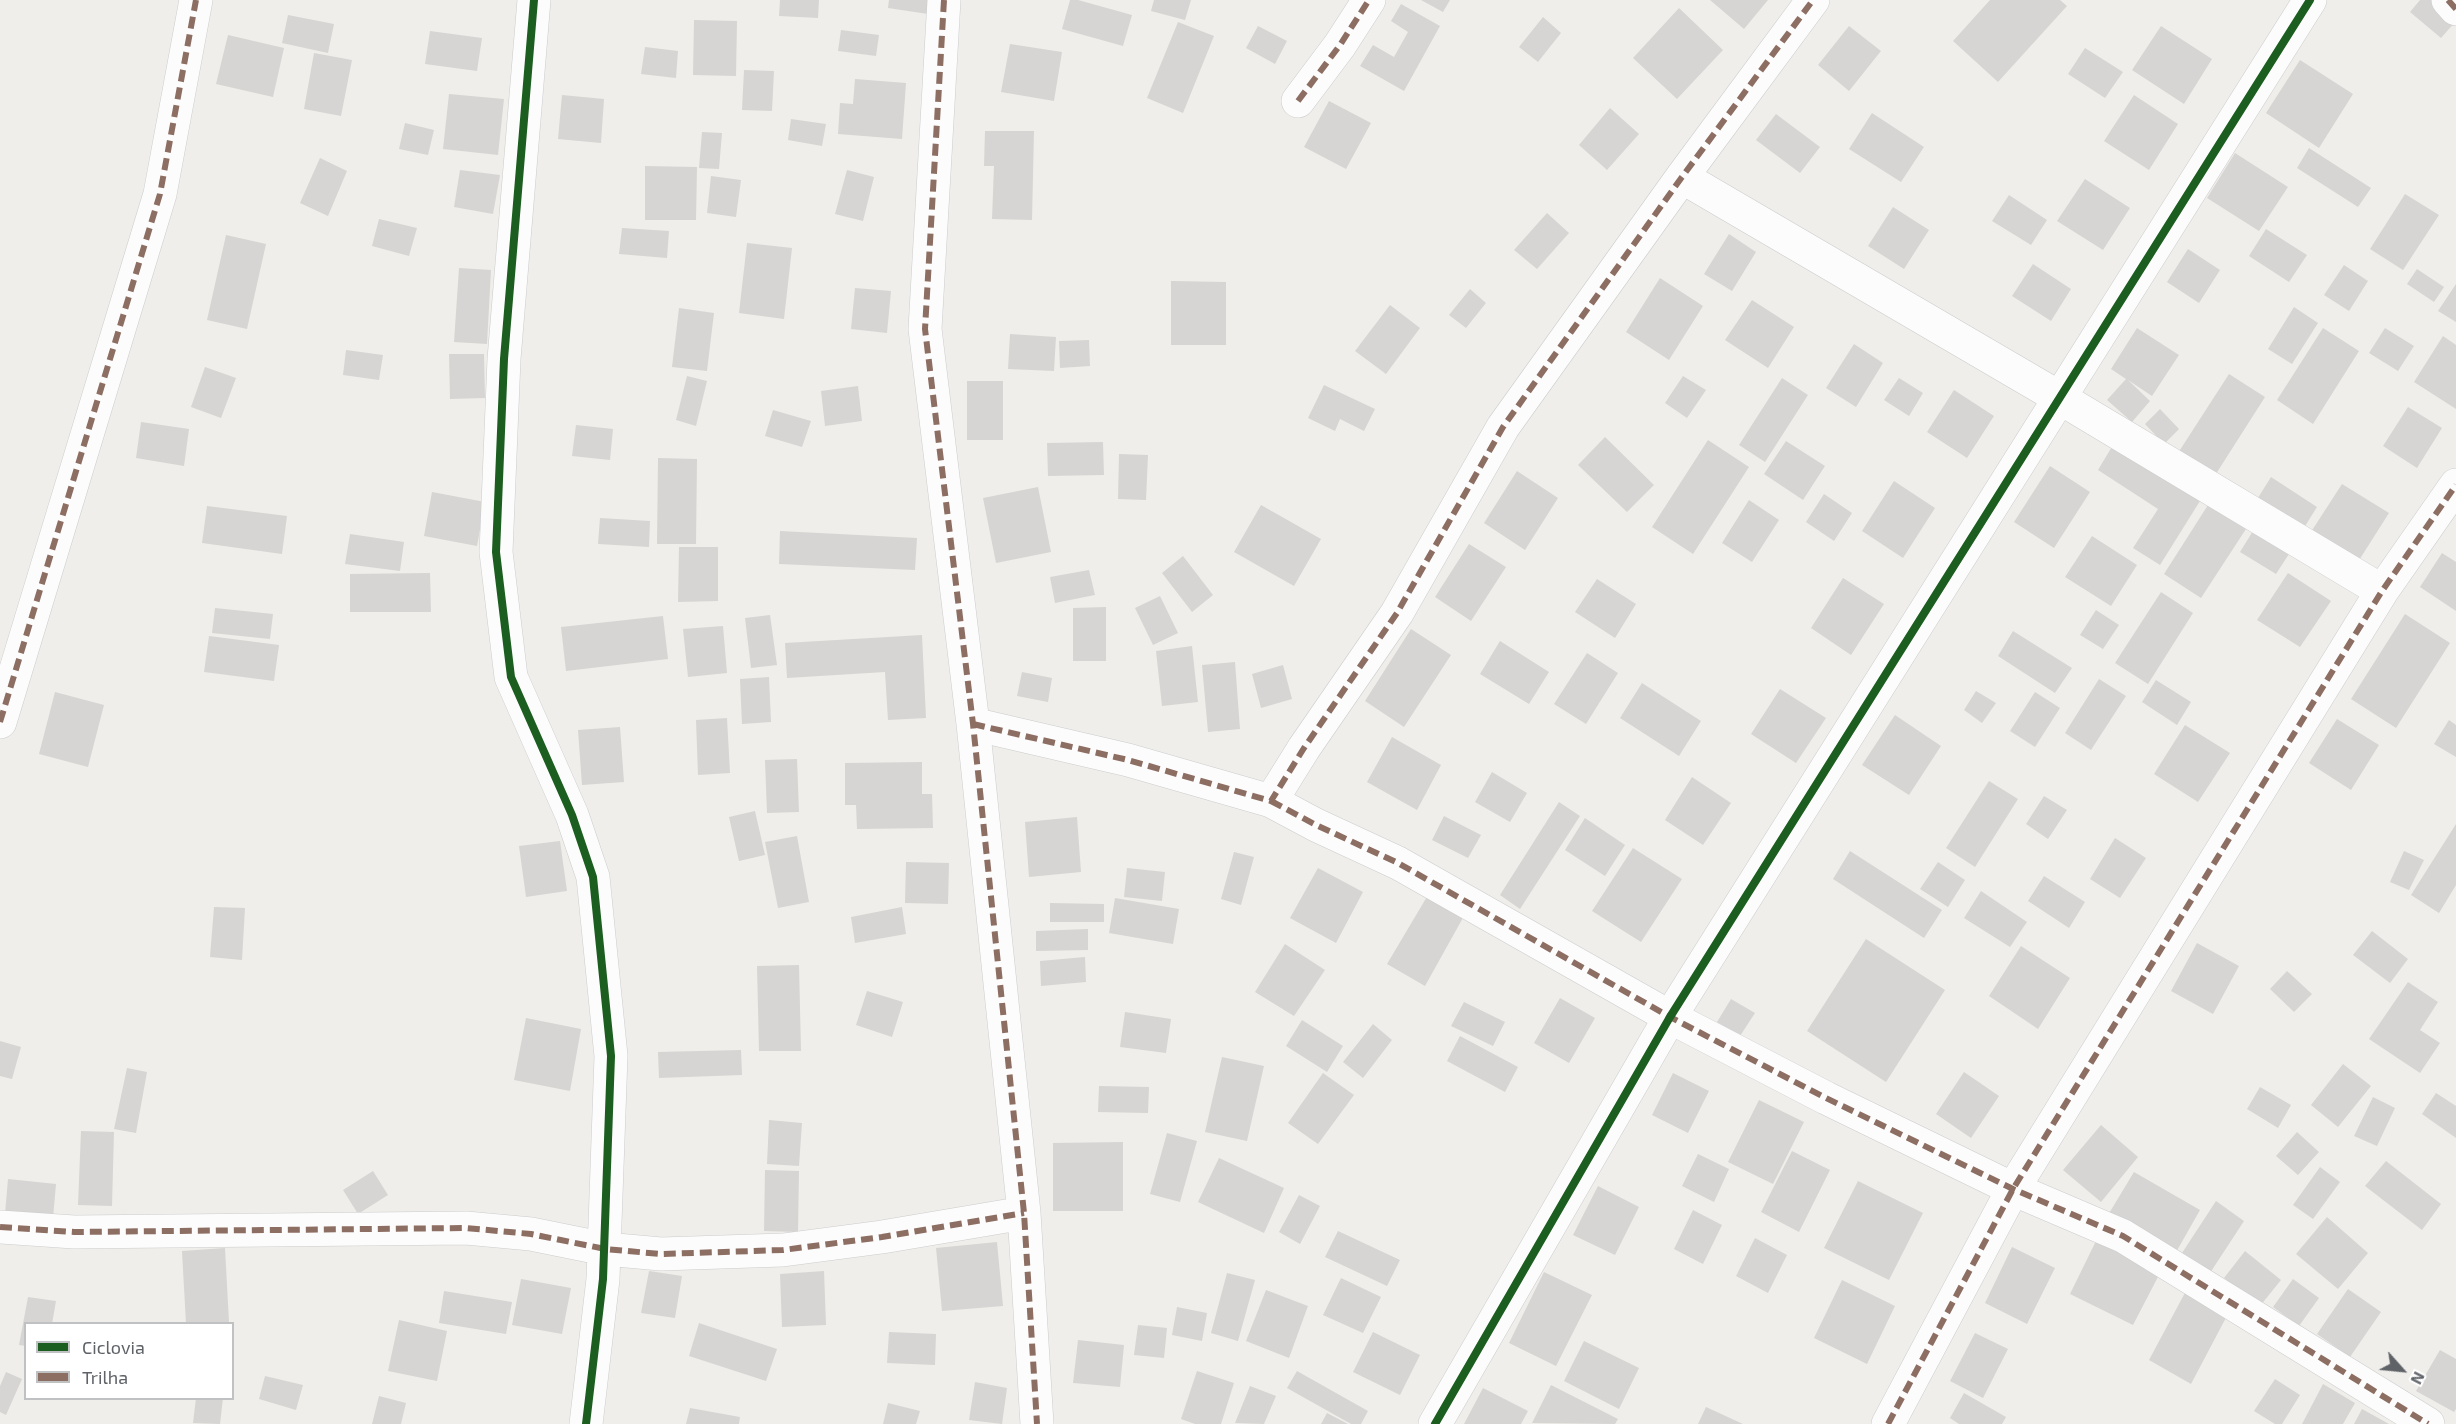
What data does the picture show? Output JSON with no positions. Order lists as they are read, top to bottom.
{
  "legend": ["Ciclovia", "Trilha"],
  "north": "bottom right"
}
